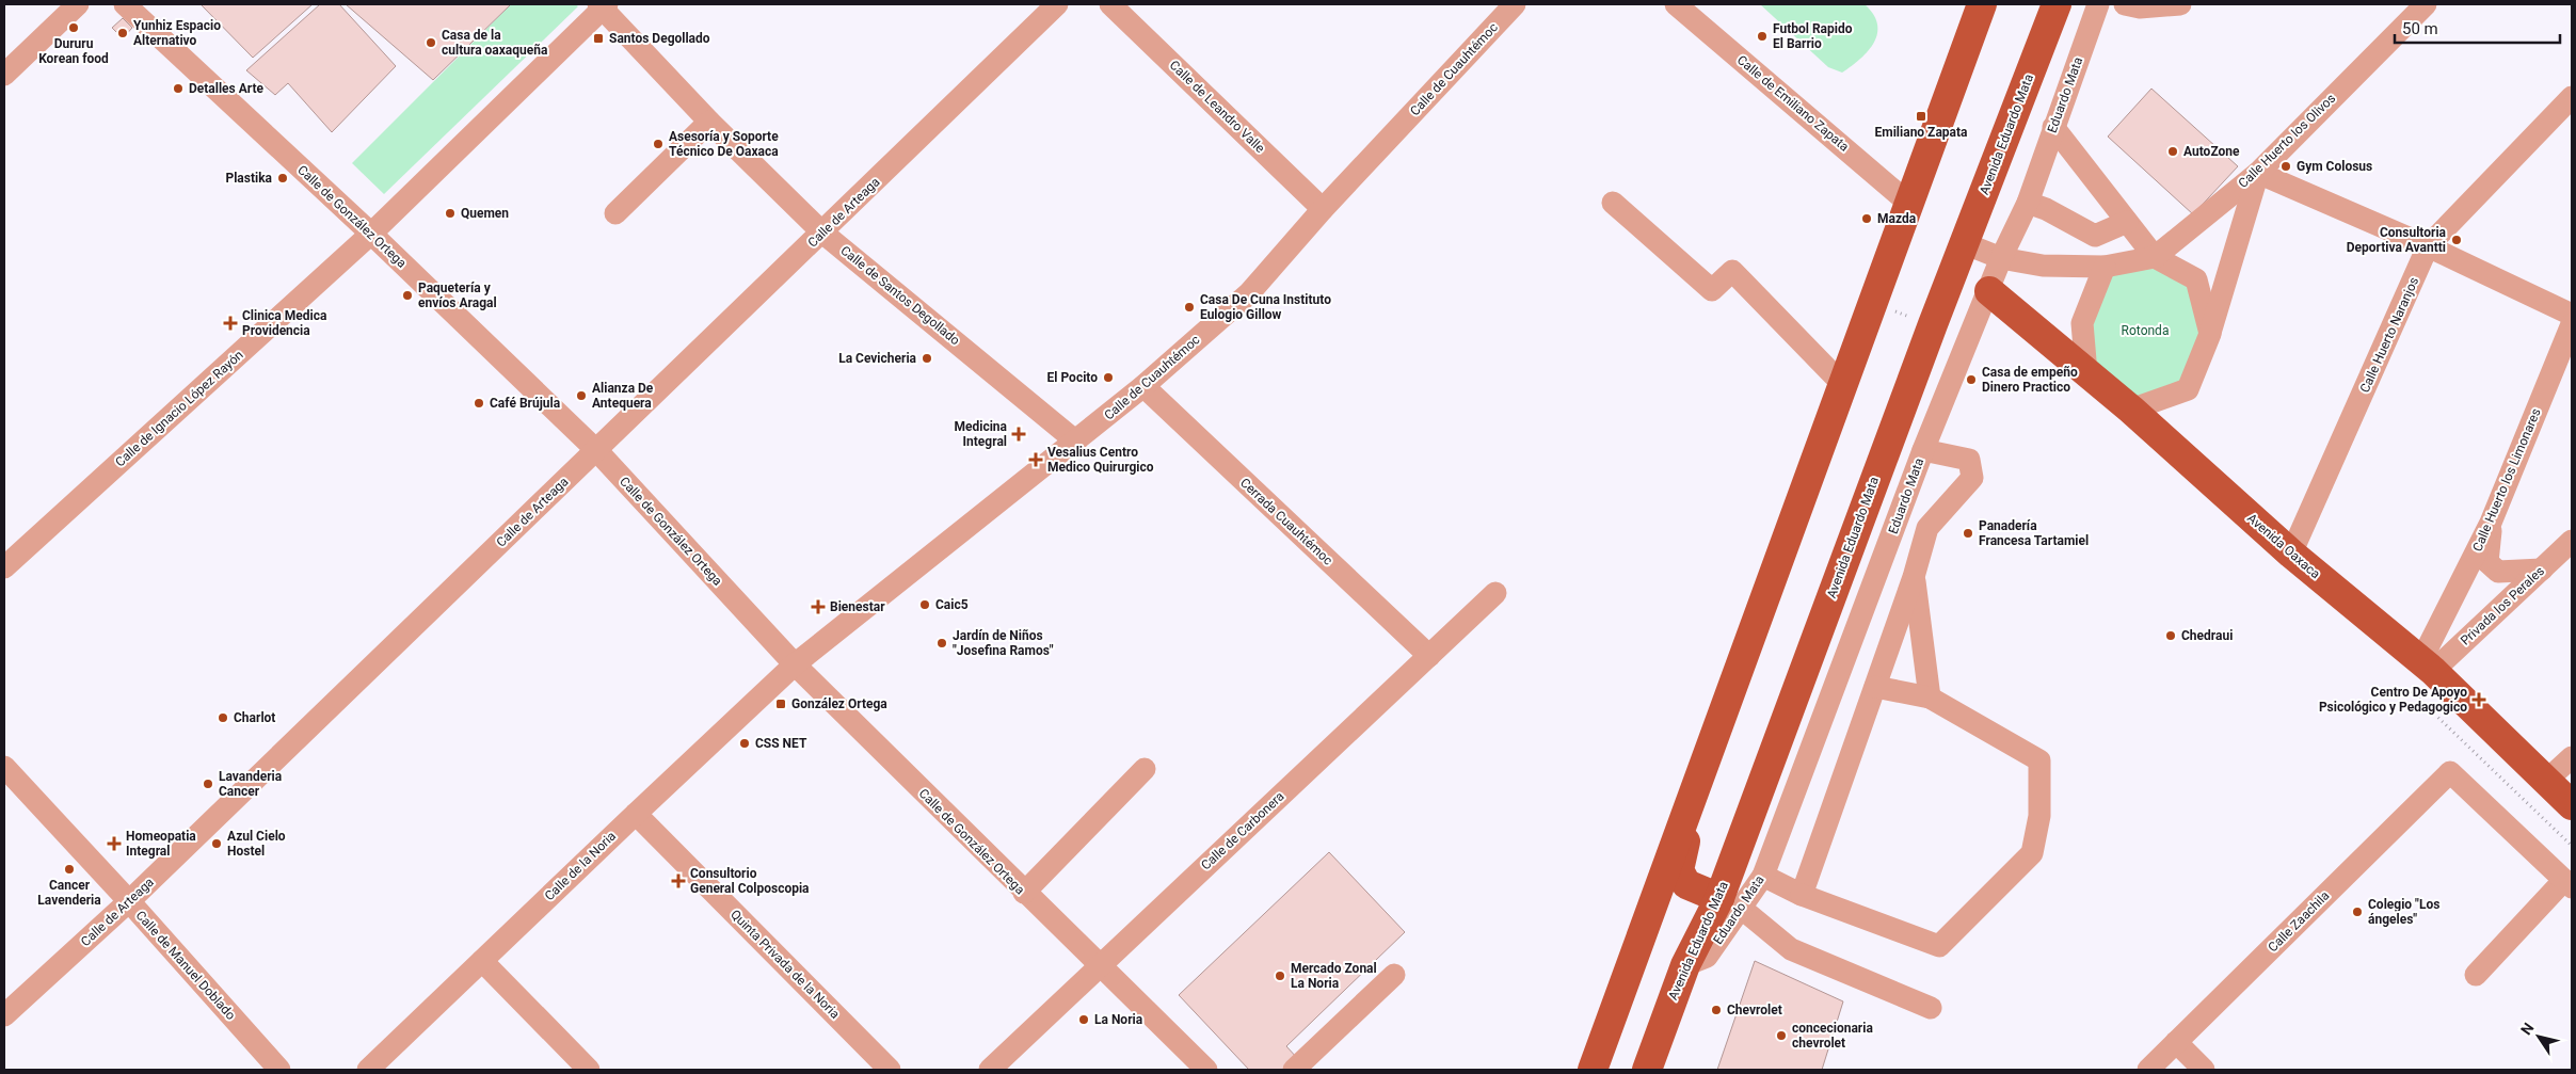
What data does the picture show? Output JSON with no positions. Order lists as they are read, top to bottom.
{
  "streets": {
    "main road": ["Avenida Eduardo Mata", "Avenida Oaxaca"],
    "street": [
      "Calle de Cuauhtémoc",
      "Eduardo Mata",
      "Calle de Emiliano Zapata",
      "Calle de Leandro Valle",
      "Calle Huerto los Olivos",
      "Calle de Arteaga",
      "Calle de González Ortega",
      "Calle de Santos Degollado",
      "Calle Huerto Naranjos",
      "Calle de Ignacio López Rayón",
      "Calle Huerto los Limonares",
      "Cerrada Cuauhtémoc",
      "Privada los Perales",
      "Calle de Carbonera",
      "Calle de la Noria",
      "Calle Zaachila",
      "Quinta Privada de la Noria",
      "Calle de Manuel Doblado"
    ]
  },
  "crossings": [
    ["Calle de Cuauhtémoc", "Calle de Leandro Valle"],
    ["Calle de Cuauhtémoc", "Calle de González Ortega"],
    ["Calle de Cuauhtémoc", "Calle de Santos Degollado"],
    ["Calle de Cuauhtémoc", "Cerrada Cuauhtémoc"],
    ["Calle de Cuauhtémoc", "Calle de la Noria"],
    ["Eduardo Mata", "Avenida Eduardo Mata"],
    ["Eduardo Mata", "Calle Huerto los Olivos"],
    ["Eduardo Mata", "Avenida Oaxaca"],
    ["Avenida Eduardo Mata", "Calle Huerto los Olivos"],
    ["Calle Huerto los Olivos", "Avenida Oaxaca"],
    ["Calle de Arteaga", "Calle de González Ortega"],
    ["Calle de Arteaga", "Calle de Santos Degollado"],
    ["Calle de Arteaga", "Calle de Manuel Doblado"],
    ["Calle de González Ortega", "Calle de Ignacio López Rayón"],
    ["Calle de González Ortega", "Calle de Carbonera"],
    ["Calle de González Ortega", "Calle de la Noria"],
    ["Calle de Santos Degollado", "Calle de Ignacio López Rayón"],
    ["Calle Huerto Naranjos", "Avenida Oaxaca"],
    ["Calle Huerto los Limonares", "Avenida Oaxaca"],
    ["Calle Huerto los Limonares", "Privada los Perales"],
    ["Cerrada Cuauhtémoc", "Calle de Carbonera"],
    ["Avenida Oaxaca", "Privada los Perales"],
    ["Calle de la Noria", "Quinta Privada de la Noria"]
  ],
  "parks": ["Rotonda"],
  "places": {
    "other": [
      "Dururu Korean food",
      "Yunhiz Espacio Alternativo",
      "Futbol Rapido El Barrio",
      "Casa de la cultura oaxaqueña",
      "Detalles Arte",
      "Asesoría y Soporte Técnico De Oaxaca",
      "AutoZone",
      "Gym Colosus",
      "Plastika",
      "Quemen",
      "Mazda",
      "Consultoria Deportiva Avantti",
      "Paquetería y envíos Aragal",
      "Casa De Cuna Instituto Eulogio Gillow",
      "La Cevicheria",
      "El Pocito",
      "Casa de empeño Dinero Practico",
      "Alianza De Antequera",
      "Café Brújula",
      "Panadería Francesa Tartamiel",
      "Caic5",
      "Chedraui",
      "Jardín de Niños \"Josefina Ramos\"",
      "Charlot",
      "CSS NET",
      "Lavanderia Cancer",
      "Azul Cielo Hostel",
      "Cancer Lavenderia",
      "Colegio \"Los ángeles\"",
      "Mercado Zonal La Noria",
      "Chevrolet",
      "La Noria",
      "concecionaria chevrolet"
    ],
    "transit": ["Santos Degollado", "Emiliano Zapata", "González Ortega"],
    "health": [
      "Clinica Medica Providencia",
      "Medicina Integral",
      "Vesalius Centro Medico Quirurgico",
      "Bienestar",
      "Centro De Apoyo Psicológico y Pedagogico",
      "Homeopatia Integral",
      "Consultorio General Colposcopia"
    ]
  },
  "scale_bar": "50 m",
  "north": "top left"
}
